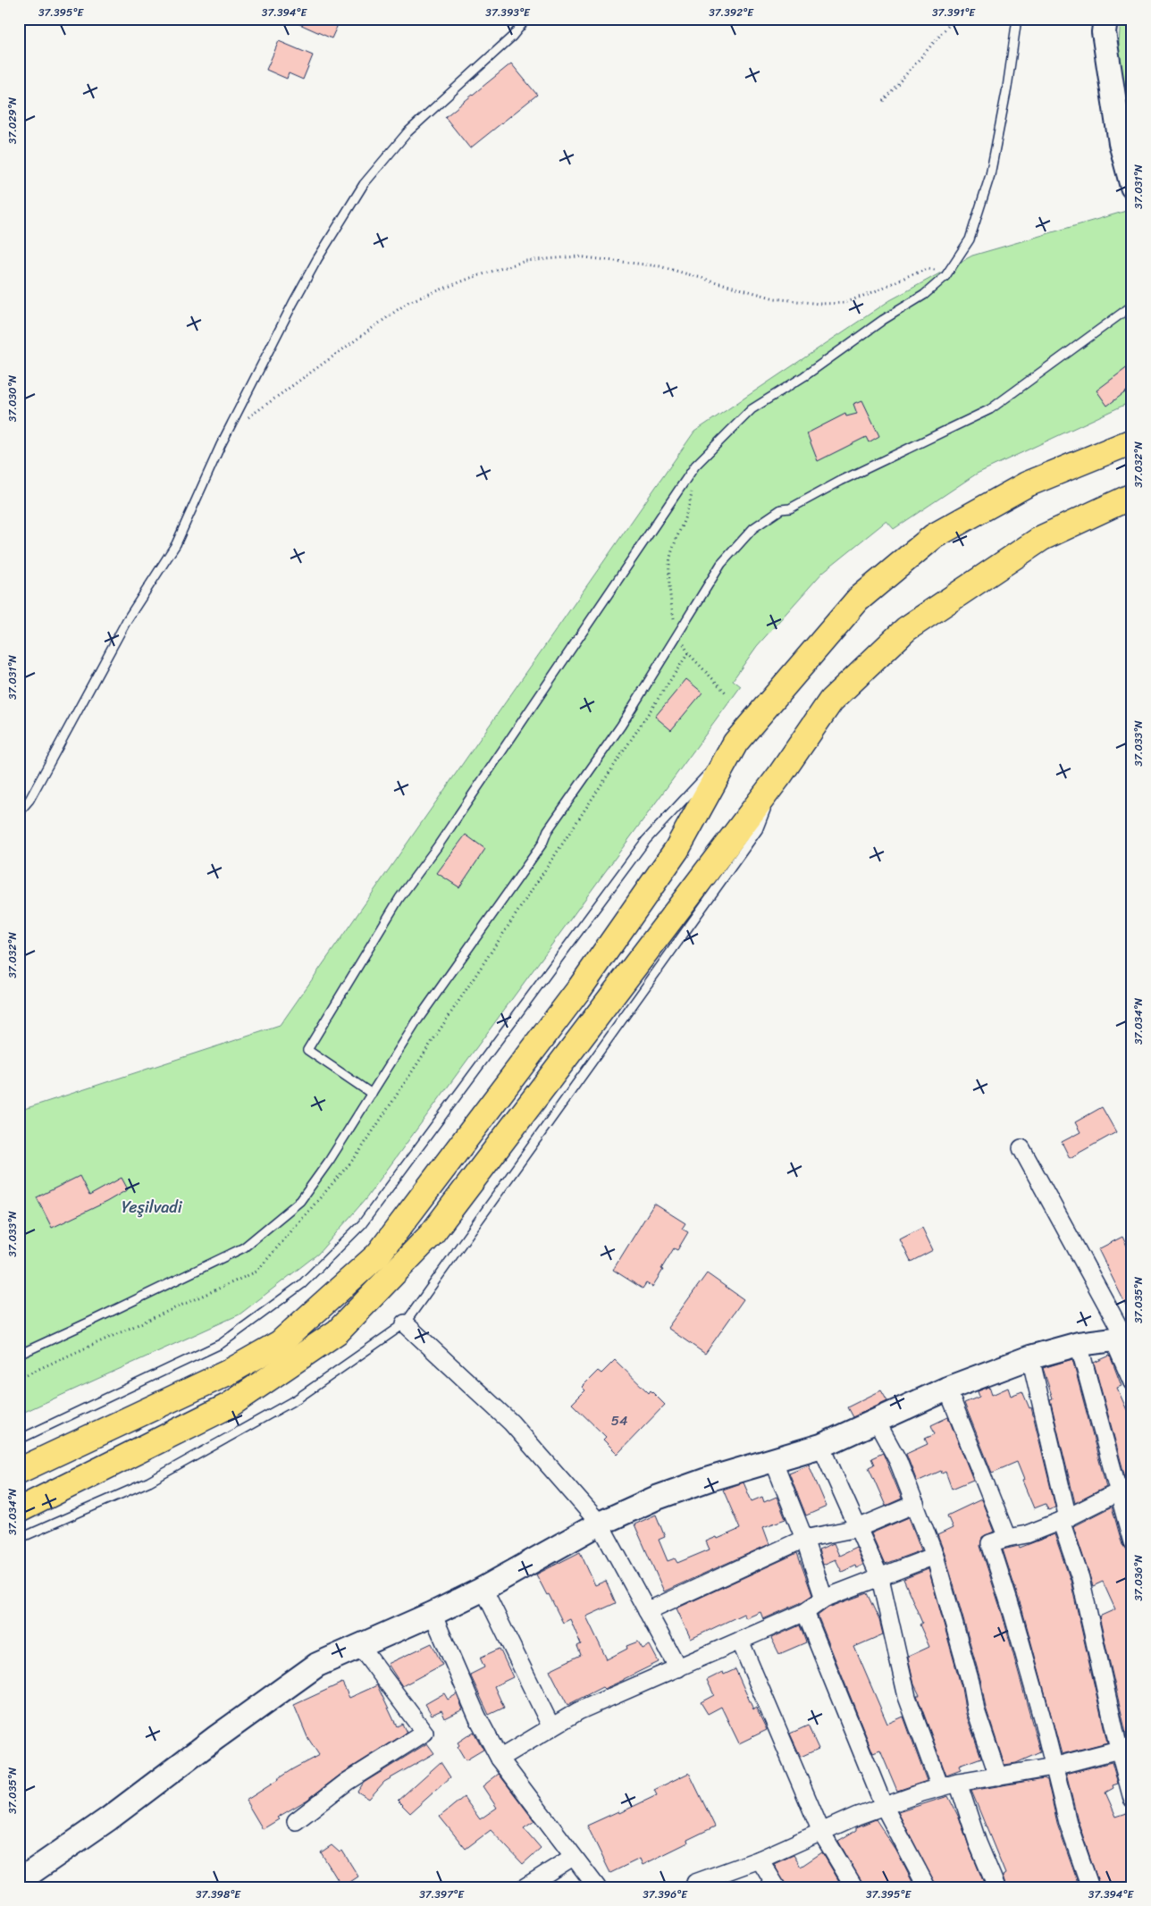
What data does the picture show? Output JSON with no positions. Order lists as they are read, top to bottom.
{
  "parks": ["Yeşilvadi"],
  "house_numbers": ["54"],
  "coordinates": [
    "37.395°E",
    "37.394°E",
    "37.393°E",
    "37.392°E",
    "37.391°E",
    "37.029°N",
    "37.031°N",
    "37.030°N",
    "37.032°N",
    "37.033°N",
    "37.034°N",
    "37.035°N",
    "37.036°N",
    "37.398°E",
    "37.397°E",
    "37.396°E"
  ]
}
